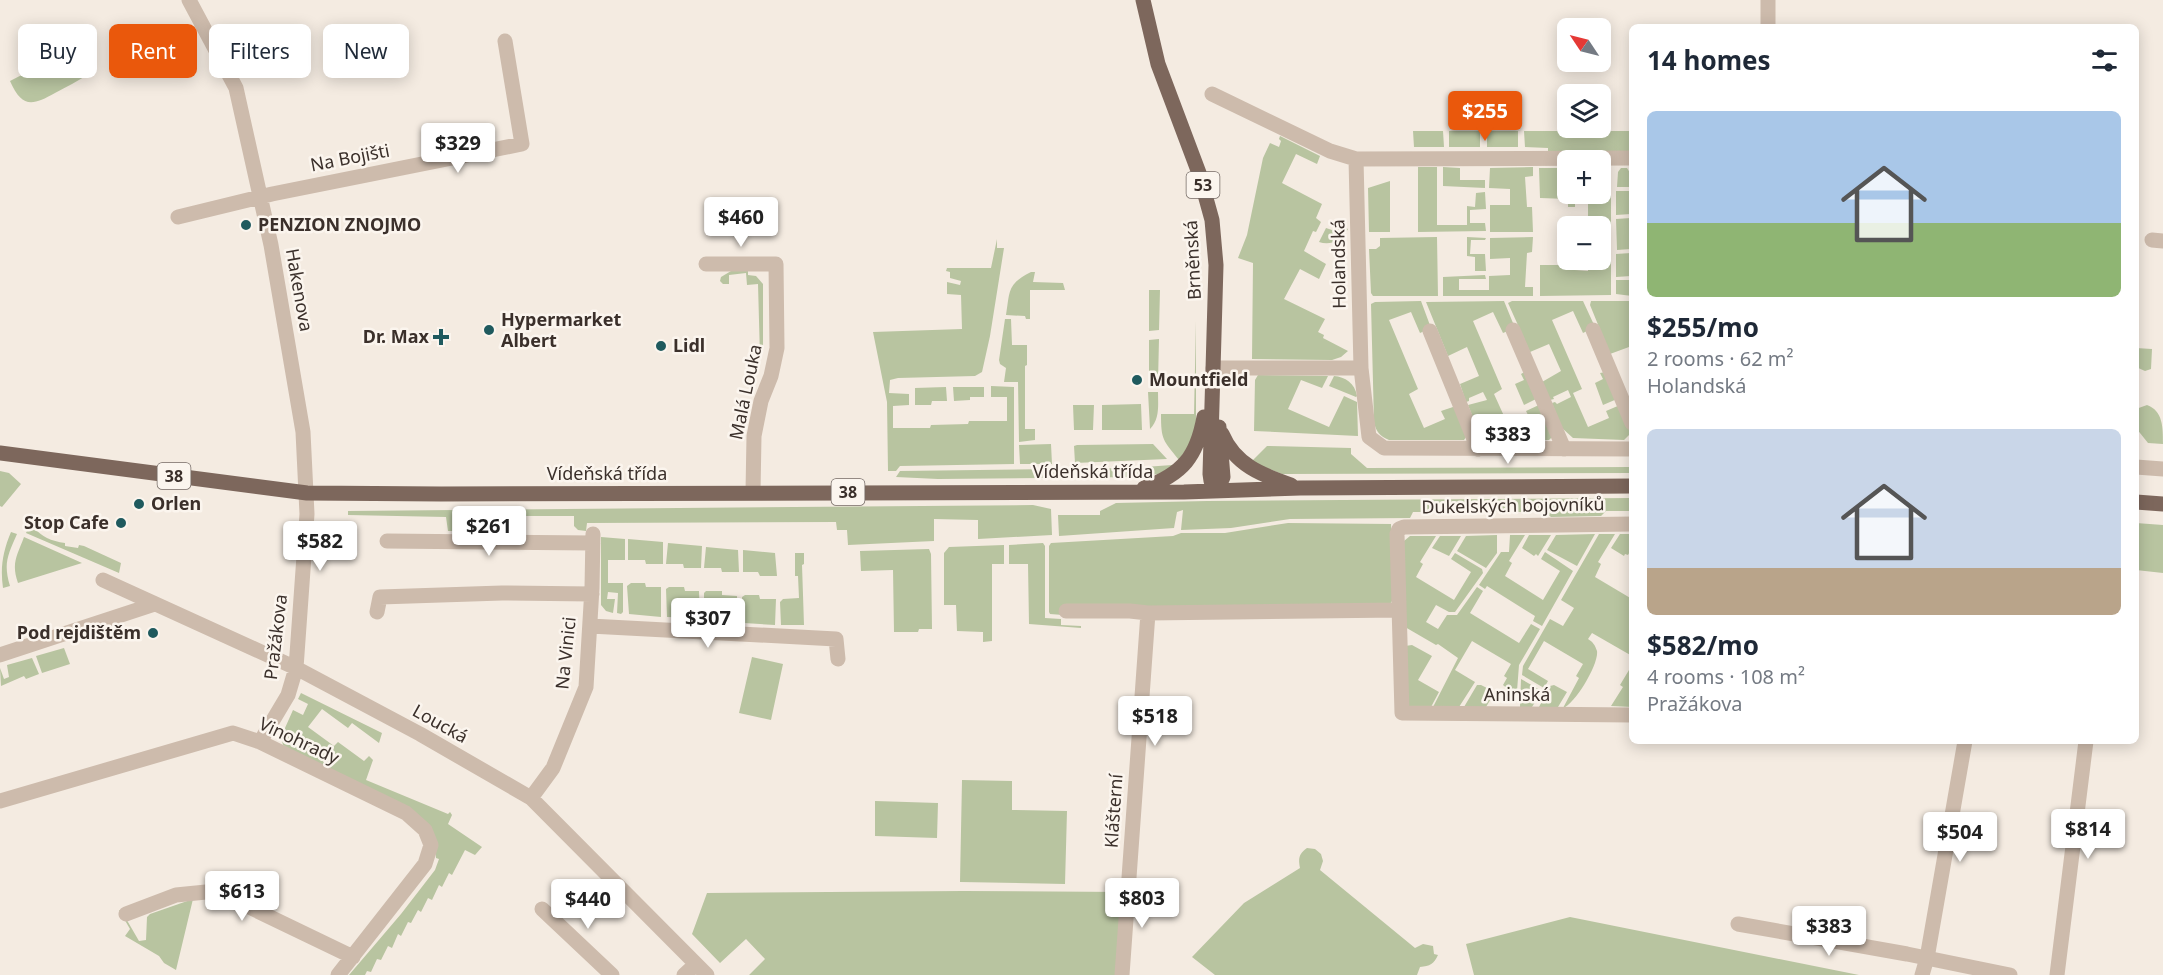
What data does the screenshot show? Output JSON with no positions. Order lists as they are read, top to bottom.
{
  "streets": {
    "main road": [
      "53",
      "Brněnská",
      "Vídeňská třída",
      "38",
      "Dukelských bojovníků"
    ],
    "street": [
      "Na Bojišti",
      "Holandská",
      "Hakenova",
      "Malá Louka",
      "Pražákova",
      "Na Vinici",
      "Aninská",
      "Loucká",
      "Vinohrady",
      "Klášterní"
    ]
  },
  "crossings": [
    ["Na Bojišti", "Hakenova"],
    ["Brněnská", "Vídeňská třída"],
    ["Brněnská", "Dukelských bojovníků"],
    ["Hakenova", "Vídeňská třída"],
    ["Hakenova", "Pražákova"],
    ["Malá Louka", "Vídeňská třída"],
    ["Vídeňská třída", "Dukelských bojovníků"],
    ["Vídeňská třída", "Pražákova"],
    ["Dukelských bojovníků", "Aninská"],
    ["Pražákova", "Loucká"],
    ["Pražákova", "Vinohrady"],
    ["Na Vinici", "Loucká"]
  ],
  "places": {
    "other": [
      "PENZION ZNOJMO",
      "Hypermarket Albert",
      "Lidl",
      "Mountfield",
      "Orlen",
      "Stop Cafe",
      "Pod rejdištěm"
    ],
    "health": ["Dr. Max"]
  },
  "north": "top left",
  "page": {
    "map_buttons": ["+", "−"],
    "chip": [
      "Buy",
      "Rent",
      "Filters",
      "New"
    ],
    "heading": "14 homes",
    "price": [
      "$255",
      "$329",
      "$460",
      "$383",
      "$261",
      "$582",
      "$307",
      "$518",
      "$814",
      "$504",
      "$613",
      "$803",
      "$440",
      "$383"
    ],
    "list": [
      {
        "name": "$255/mo",
        "note": "2 rooms · 62 m² · Holandská"
      },
      {
        "name": "$582/mo",
        "note": "4 rooms · 108 m² · Pražákova"
      }
    ]
  }
}
